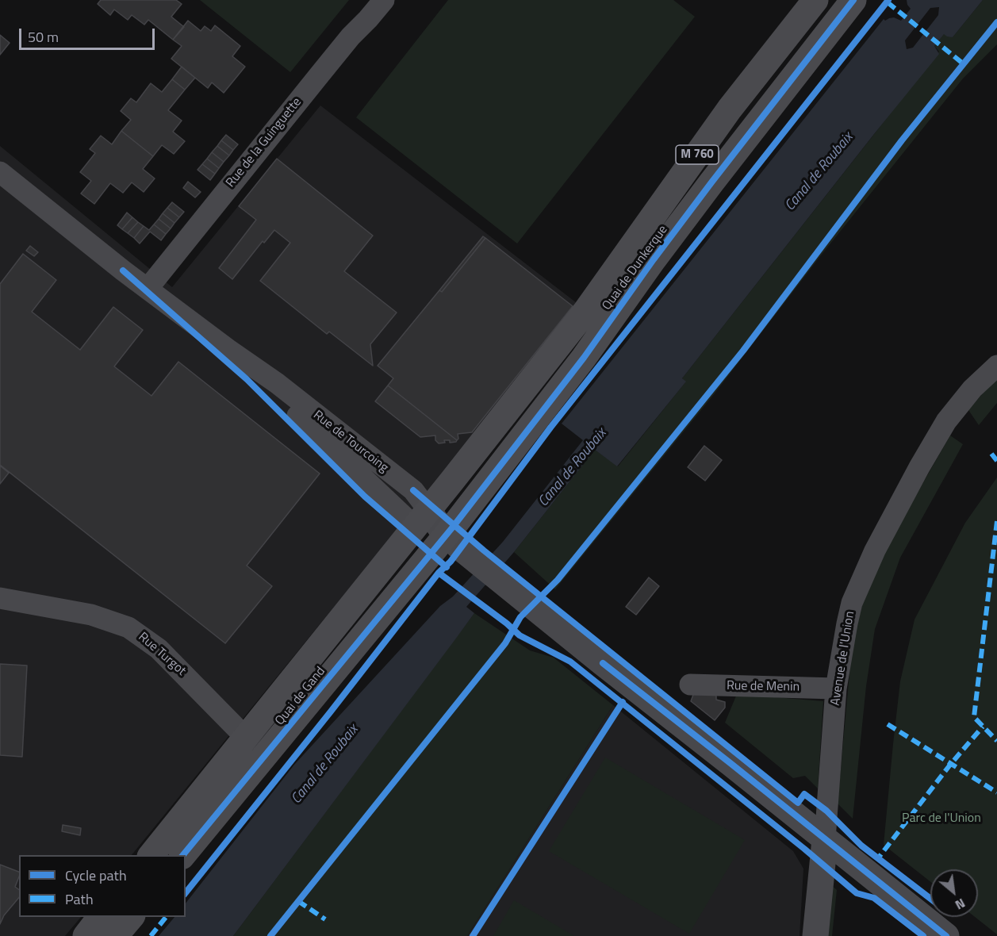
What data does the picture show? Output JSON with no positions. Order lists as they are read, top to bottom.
{
  "streets": {
    "main road": ["M 760", "Quai de Dunkerque", "Quai de Gand"],
    "street": [
      "Rue de la Guinguette",
      "Rue de Tourcoing",
      "Rue Turgot",
      "Avenue de l'Union",
      "Rue de Menin"
    ]
  },
  "crossings": [
    ["Rue de la Guinguette", "Rue de Tourcoing"],
    ["Quai de Dunkerque", "Rue de Tourcoing"],
    ["Quai de Dunkerque", "Quai de Gand"],
    ["Rue de Tourcoing", "Avenue de l'Union"],
    ["Rue de Tourcoing", "Quai de Gand"],
    ["Rue Turgot", "Quai de Gand"],
    ["Avenue de l'Union", "Rue de Menin"]
  ],
  "water": ["Canal de Roubaix"],
  "parks": ["Parc de l'Union"],
  "legend": ["Cycle path", "Path"],
  "scale_bar": "50 m",
  "north": "bottom right"
}
